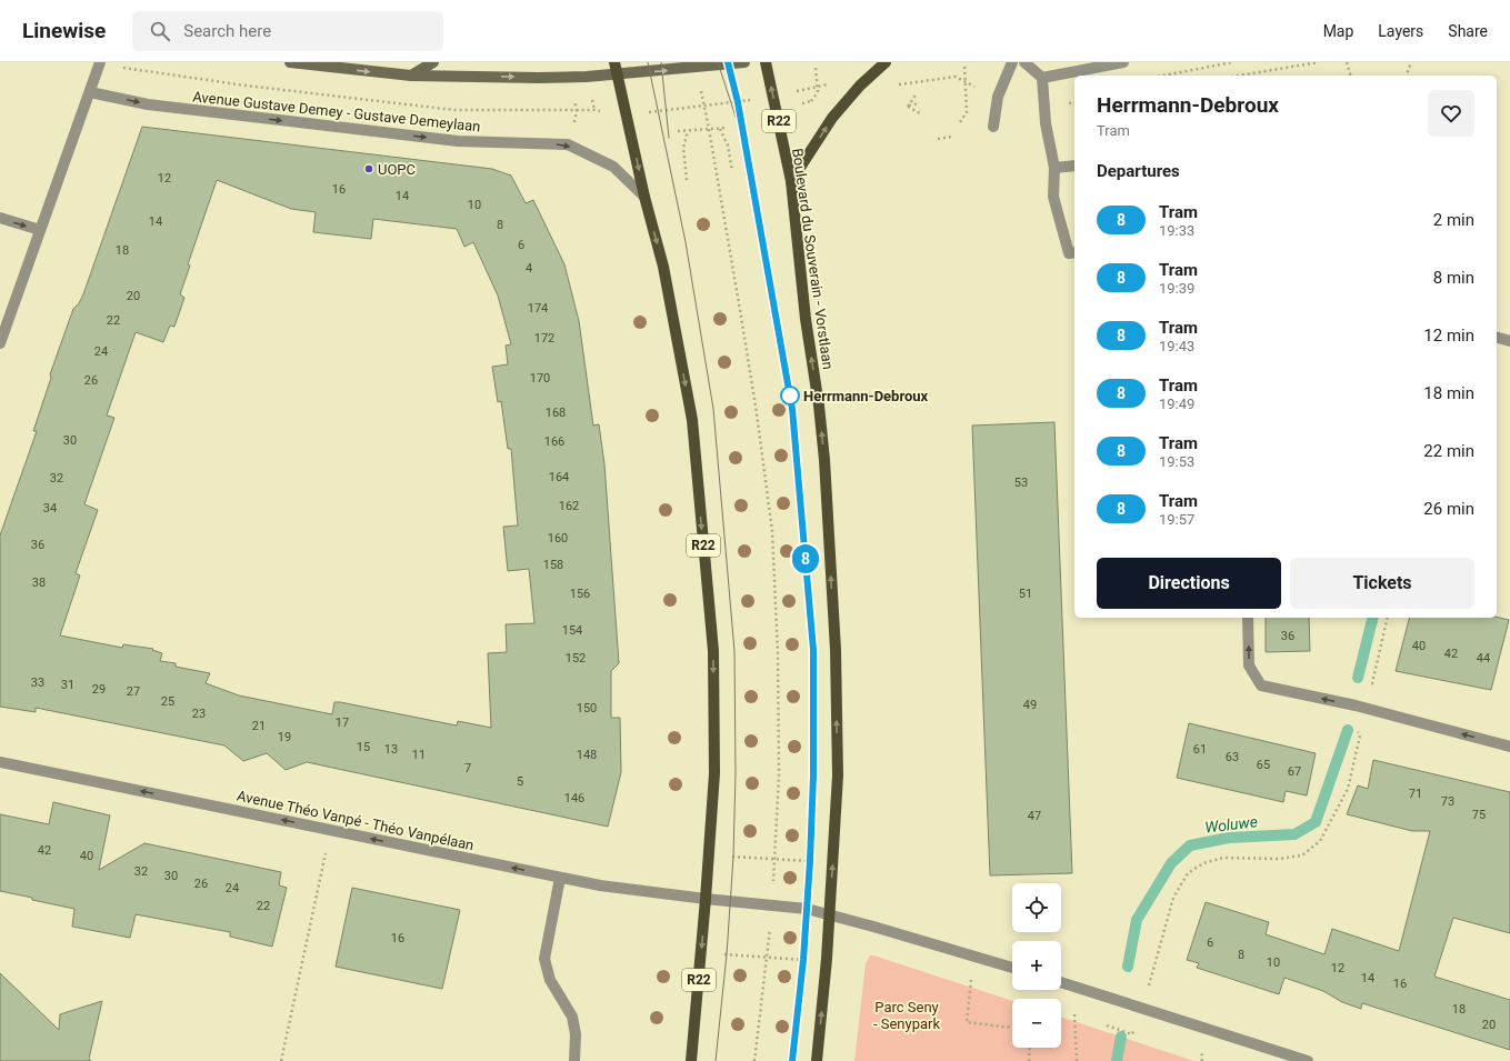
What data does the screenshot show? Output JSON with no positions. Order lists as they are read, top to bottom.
{
  "streets": {
    "main road": ["R22", "Boulevard du Souverain - Vorstlaan"],
    "street": ["Avenue Gustave Demey - Gustave Demeylaan", "Avenue Théo Vanpé - Théo Vanpélaan"]
  },
  "crossings": [
    ["Avenue Gustave Demey - Gustave Demeylaan", "R22"],
    ["R22", "Avenue Théo Vanpé - Théo Vanpélaan"]
  ],
  "one_way": ["Avenue Gustave Demey - Gustave Demeylaan", "Boulevard du Souverain - Vorstlaan", "Avenue Théo Vanpé - Théo Vanpélaan"],
  "water": ["Woluwe"],
  "parks": ["Parc Seny - Senypark"],
  "places": ["UOPC", "Herrmann-Debroux"],
  "lines": ["tram line 8"],
  "house_numbers": [
    "12",
    "16",
    "14",
    "10",
    "14",
    "8",
    "6",
    "18",
    "4",
    "20",
    "174",
    "22",
    "172",
    "24",
    "170",
    "26",
    "168",
    "30",
    "166",
    "164",
    "32",
    "53",
    "162",
    "34",
    "160",
    "36",
    "158",
    "38",
    "156",
    "51",
    "154",
    "36",
    "40",
    "42",
    "152",
    "44",
    "33",
    "31",
    "29",
    "27",
    "25",
    "49",
    "150",
    "23",
    "17",
    "21",
    "19",
    "15",
    "13",
    "61",
    "11",
    "148",
    "63",
    "65",
    "7",
    "67",
    "5",
    "71",
    "146",
    "73",
    "75",
    "47",
    "42",
    "40",
    "32",
    "30",
    "26",
    "24",
    "22",
    "16",
    "6",
    "8",
    "10",
    "12",
    "14",
    "16",
    "18",
    "20"
  ],
  "page": {
    "header": "Linewise",
    "search": "Search here",
    "nav": ["Map", "Layers", "Share"],
    "on_map": "8",
    "heading": [
      ["Herrmann-Debroux", "Tram"],
      "Departures"
    ],
    "list": [
      {
        "mark": "8",
        "name": "Tram",
        "note": "19:33",
        "value": "2 min"
      },
      {
        "mark": "8",
        "name": "Tram",
        "note": "19:39",
        "value": "8 min"
      },
      {
        "mark": "8",
        "name": "Tram",
        "note": "19:43",
        "value": "12 min"
      },
      {
        "mark": "8",
        "name": "Tram",
        "note": "19:49",
        "value": "18 min"
      },
      {
        "mark": "8",
        "name": "Tram",
        "note": "19:53",
        "value": "22 min"
      },
      {
        "mark": "8",
        "name": "Tram",
        "note": "19:57",
        "value": "26 min"
      }
    ],
    "buttons": ["Directions", "Tickets"],
    "map_buttons": ["+", "−"]
  }
}
